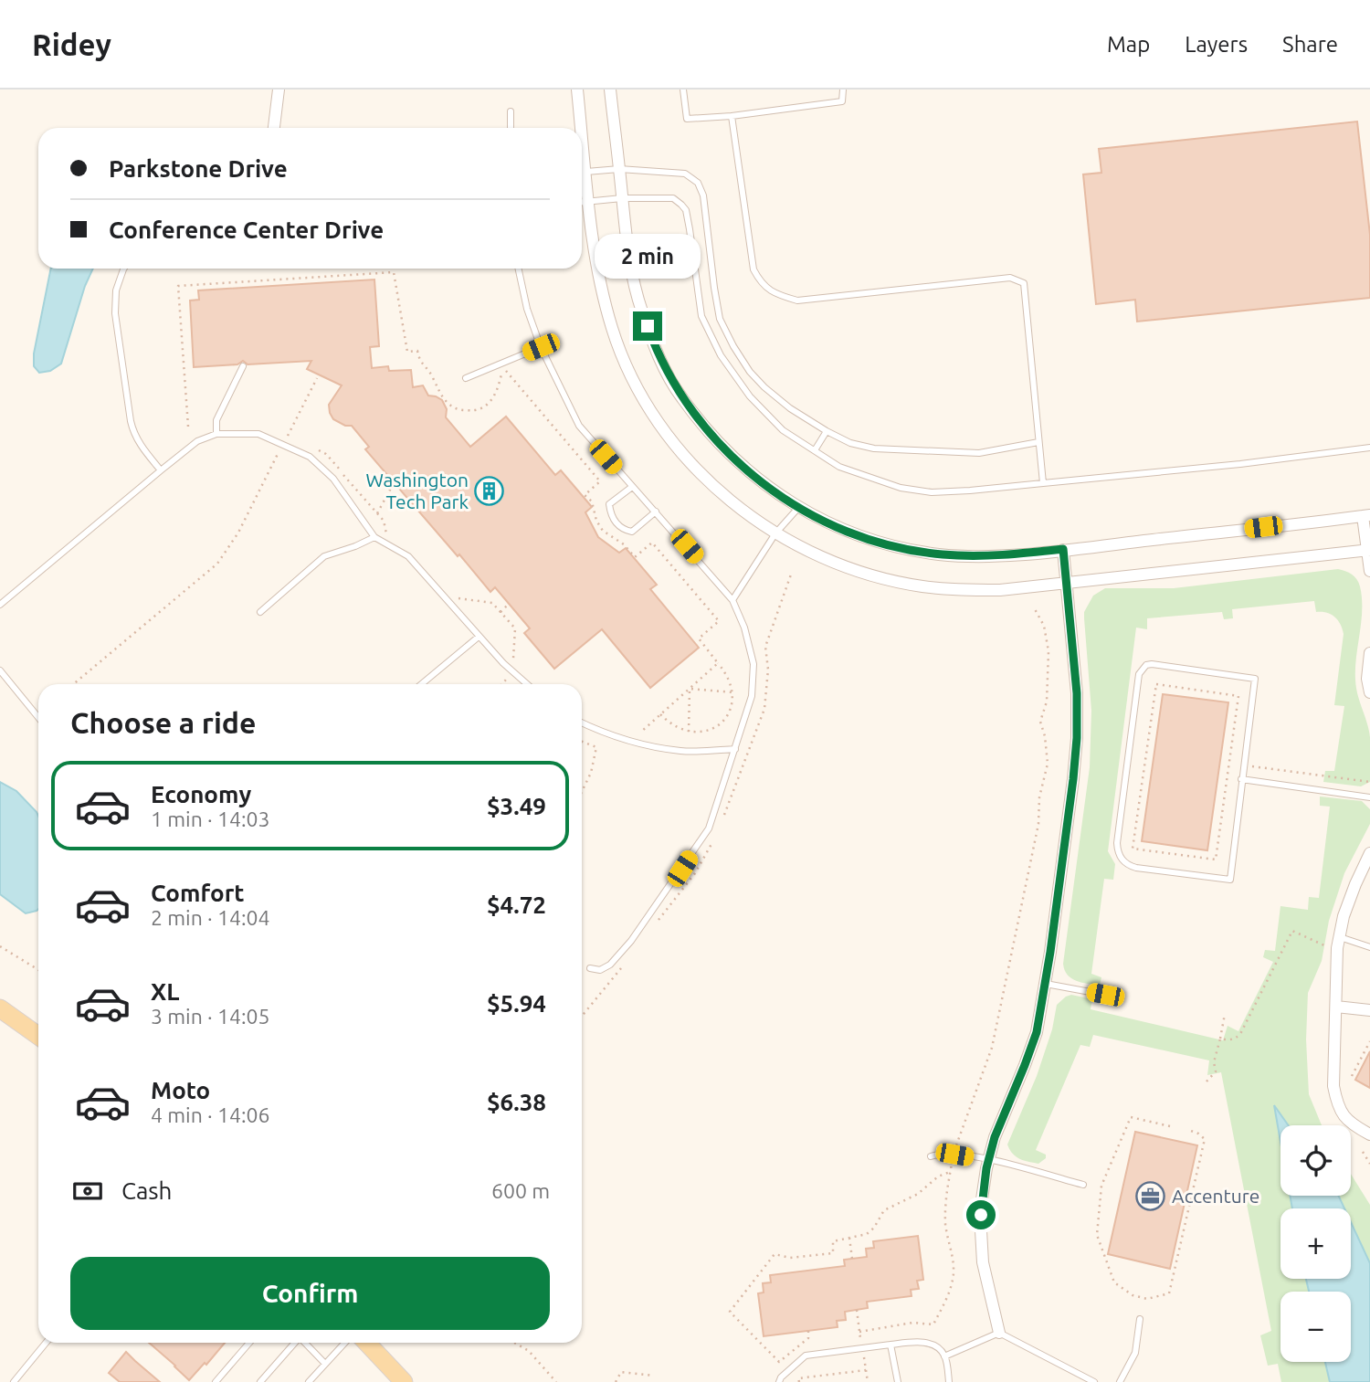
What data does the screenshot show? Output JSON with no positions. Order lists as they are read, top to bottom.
{
  "places": {
    "building": ["Washington Tech Park"],
    "office": ["Accenture"]
  },
  "page": {
    "header": "Ridey",
    "nav": ["Map", "Layers", "Share"],
    "banner": ["Parkstone Drive", "Conference Center Drive"],
    "bubble": "2 min",
    "heading": "Choose a ride",
    "list": [
      {
        "name": "Economy",
        "note": "1 min · 14:03",
        "value": "$3.49"
      },
      {
        "name": "Comfort",
        "note": "2 min · 14:04",
        "value": "$4.72"
      },
      {
        "name": "XL",
        "note": "3 min · 14:05",
        "value": "$5.94"
      },
      {
        "name": "Moto",
        "note": "4 min · 14:06",
        "value": "$6.38"
      }
    ],
    "map_buttons": ["+", "−"],
    "pay": ["Cash", "600 m"],
    "buttons": "Confirm"
  }
}
